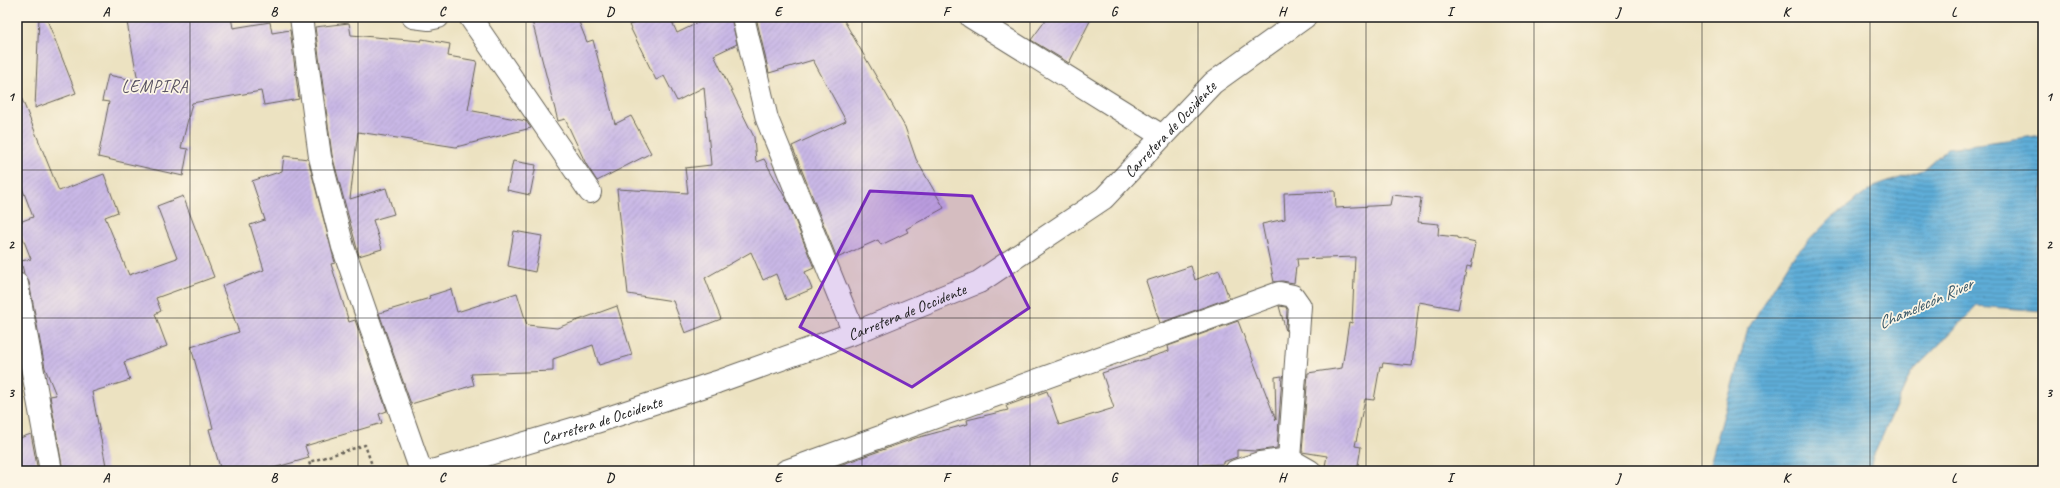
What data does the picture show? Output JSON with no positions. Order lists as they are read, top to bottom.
{
  "streets": {
    "street": ["Carretera de Occidente"]
  },
  "districts": ["LEMPIRA"],
  "water": ["Chamelecón River"],
  "grid": {
    "columns": [
      "A",
      "B",
      "C",
      "D",
      "E",
      "F",
      "G",
      "H",
      "I",
      "J",
      "K",
      "L"
    ],
    "rows": ["1", "2", "3"]
  }
}
